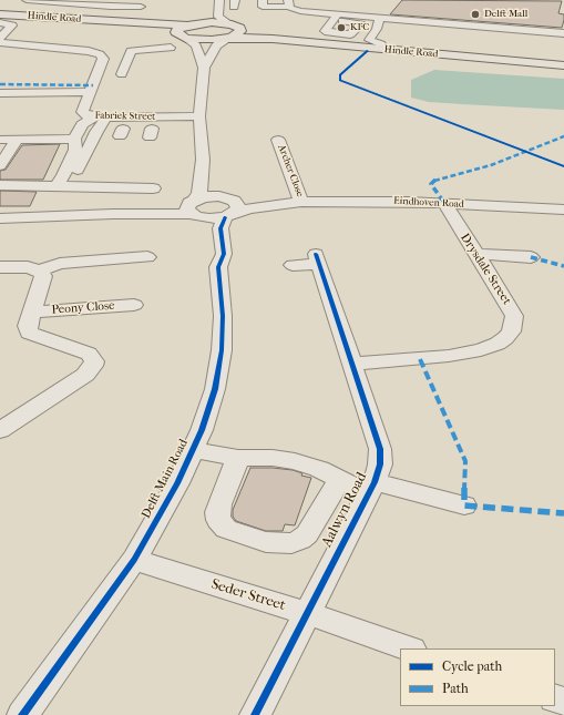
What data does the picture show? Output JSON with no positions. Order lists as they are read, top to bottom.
{
  "streets": {
    "main road": ["Hindle Road"],
    "street": [
      "Fabriek Street",
      "Archer Close",
      "Eindhoven Road",
      "Drysdale Street",
      "Peony Close",
      "Delft Main Road",
      "Aalwyn Road",
      "Seder Street"
    ]
  },
  "crossings": [
    ["Archer Close", "Eindhoven Road"],
    ["Eindhoven Road", "Drysdale Street"],
    ["Eindhoven Road", "Delft Main Road"],
    ["Drysdale Street", "Aalwyn Road"],
    ["Delft Main Road", "Seder Street"],
    ["Aalwyn Road", "Seder Street"]
  ],
  "places": ["Delft Mall", "KFC"],
  "legend": ["Cycle path", "Path"]
}
